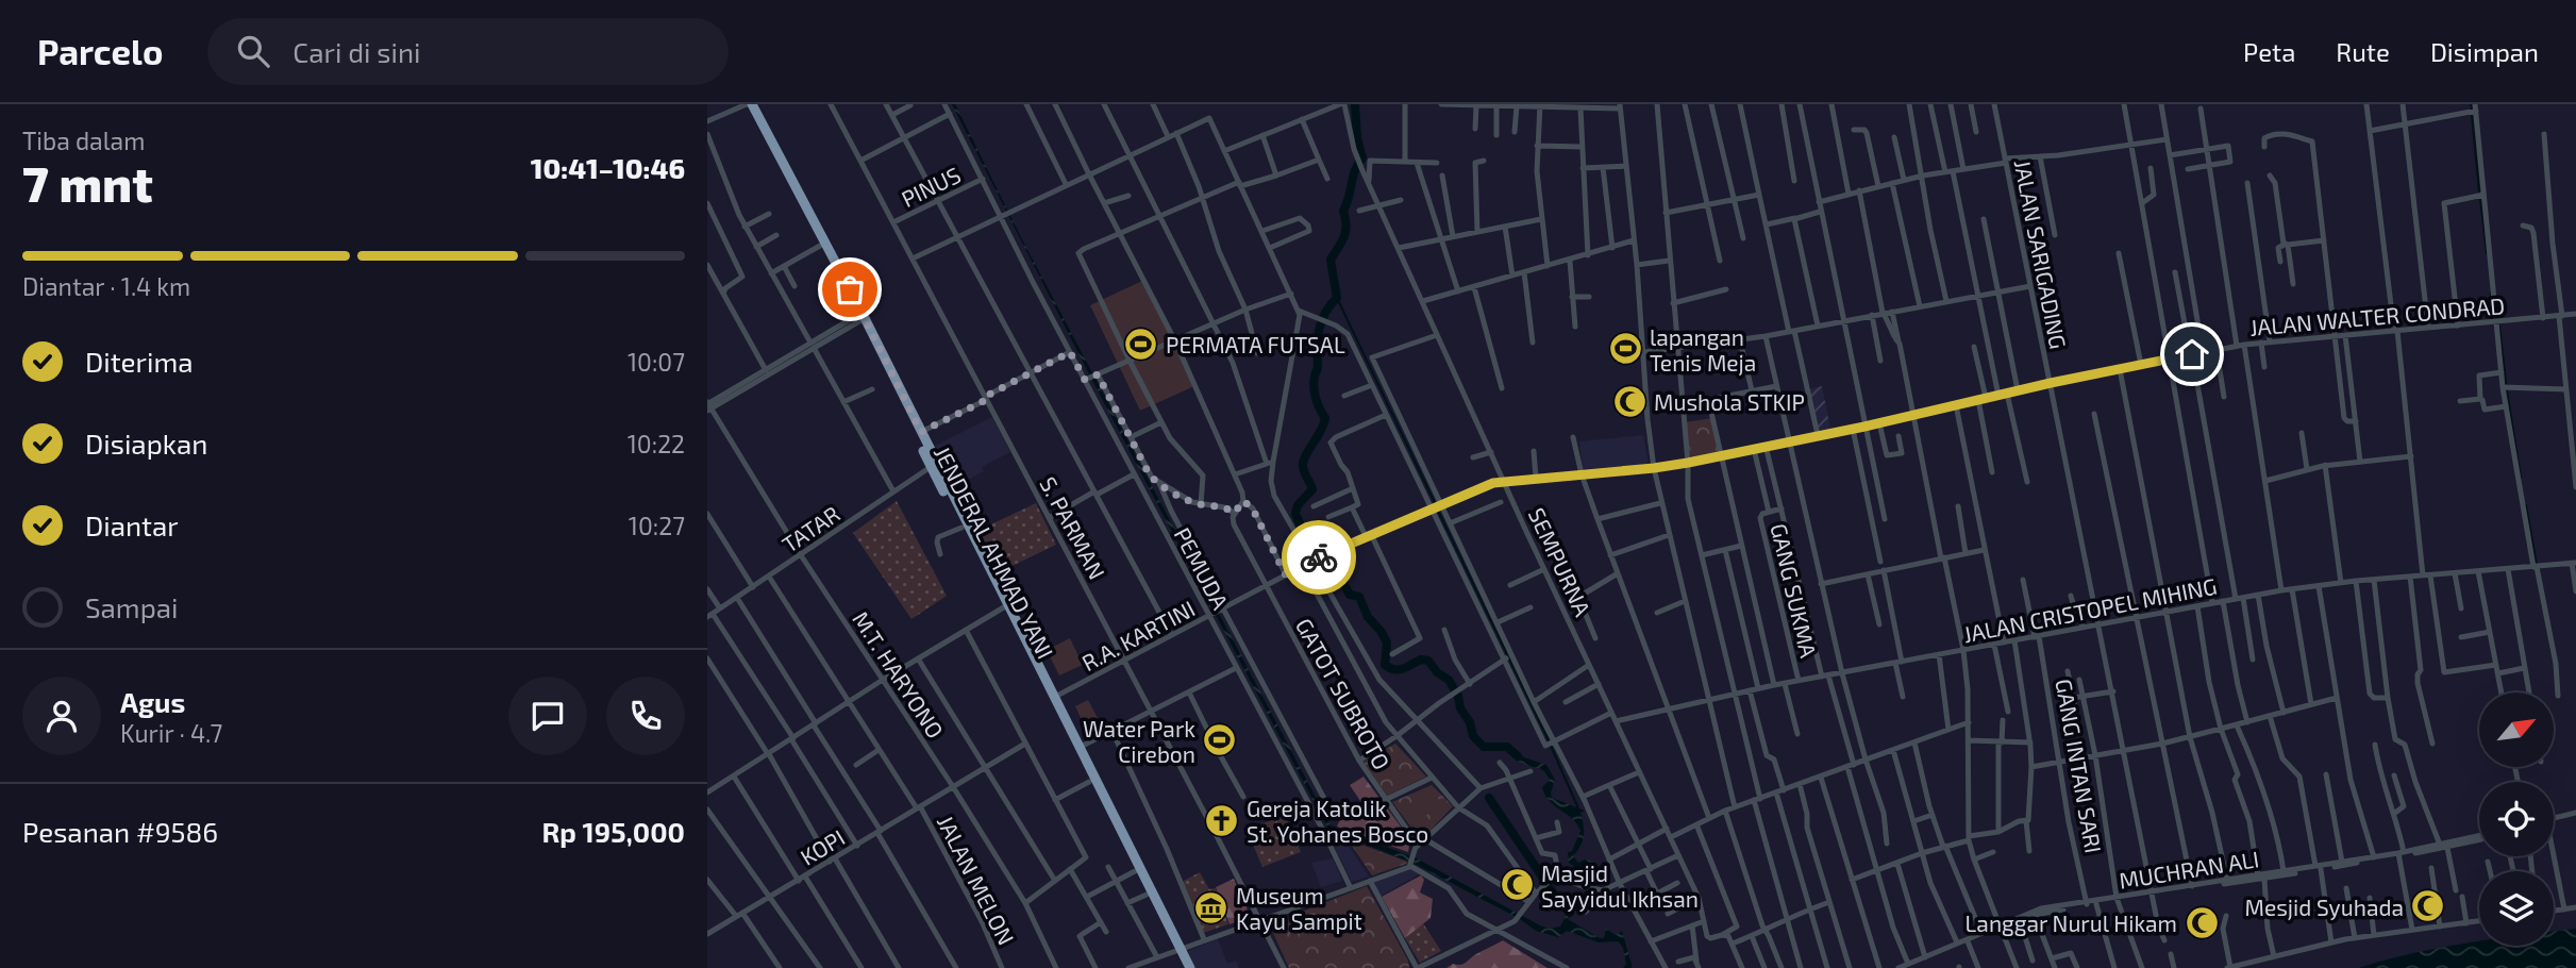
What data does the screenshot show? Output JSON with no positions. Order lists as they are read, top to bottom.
{
  "streets": {
    "highway": ["JENDERAL AHMAD YANI"],
    "street": [
      "PINUS",
      "JALAN SARIGADING",
      "JALAN WALTER CONDRAD",
      "S. PARMAN",
      "TATAR",
      "SEMPURNA",
      "PEMUDA",
      "GANG SUKMA",
      "JALAN CRISTOPEL MIHING",
      "R.A. KARTINI",
      "M.T. HARYONO",
      "GATOT SUBROTO",
      "GANG INTAN SARI",
      "KOPI",
      "MUCHRAN ALI",
      "JALAN MELON"
    ]
  },
  "crossings": [
    ["PINUS", "S. PARMAN"],
    ["PINUS", "PEMUDA"],
    ["JALAN SARIGADING", "JALAN WALTER CONDRAD"],
    ["JALAN SARIGADING", "JALAN CRISTOPEL MIHING"],
    ["JALAN SARIGADING", "MUCHRAN ALI"],
    ["JALAN WALTER CONDRAD", "SEMPURNA"],
    ["JALAN WALTER CONDRAD", "GANG SUKMA"],
    ["JALAN WALTER CONDRAD", "R.A. KARTINI"],
    ["S. PARMAN", "R.A. KARTINI"],
    ["TATAR", "JENDERAL AHMAD YANI"],
    ["TATAR", "M.T. HARYONO"],
    ["TATAR", "JALAN MELON"],
    ["JENDERAL AHMAD YANI", "R.A. KARTINI"],
    ["SEMPURNA", "JALAN CRISTOPEL MIHING"],
    ["PEMUDA", "R.A. KARTINI"],
    ["GANG SUKMA", "JALAN CRISTOPEL MIHING"],
    ["JALAN CRISTOPEL MIHING", "GANG INTAN SARI"],
    ["R.A. KARTINI", "GATOT SUBROTO"],
    ["M.T. HARYONO", "KOPI"],
    ["GANG INTAN SARI", "MUCHRAN ALI"],
    ["KOPI", "JALAN MELON"]
  ],
  "places": {
    "sports": ["PERMATA FUTSAL", "lapangan Tenis Meja", "Water Park Cirebon"],
    "mosque": [
      "Mushola STKIP",
      "Masjid Sayyidul Ikhsan",
      "Mesjid Syuhada",
      "Langgar Nurul Hikam"
    ],
    "church": ["Gereja Katolik St. Yohanes Bosco"],
    "museum": ["Museum Kayu Sampit"]
  },
  "north": "top right",
  "page": {
    "header": "Parcelo",
    "search": "Cari di sini",
    "nav": ["Peta", "Rute", "Disimpan"],
    "heading": ["7 mnt", "Tiba dalam", "10:41–10:46"],
    "panel": [
      "Agus",
      "Kurir · 4.7",
      "Pesanan #9586",
      "Rp 195,000"
    ],
    "bar": "Diantar · 1.4 km",
    "list": [
      ["Diterima", "10:07"],
      ["Disiapkan", "10:22"],
      ["Diantar", "10:27"],
      "Sampai"
    ]
  }
}
